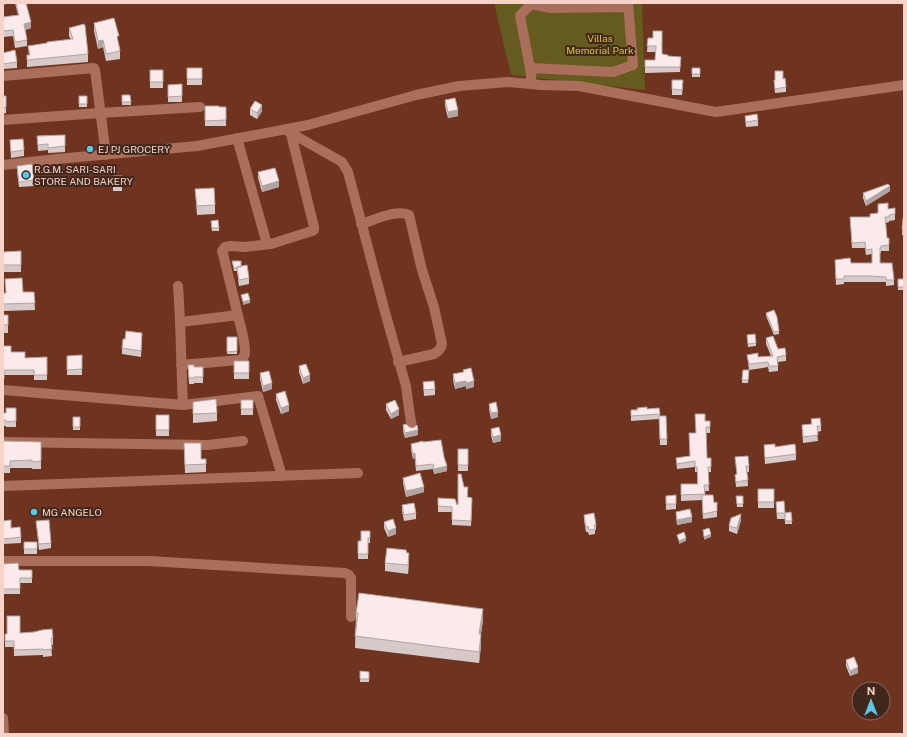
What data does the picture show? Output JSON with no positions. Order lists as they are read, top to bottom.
{
  "parks": ["Villas Memorial Park"],
  "places": ["EJ PJ GROCERY", "R.G.M. SARI-SARI STORE AND BAKERY", "MG ANGELO"],
  "north": "top"
}
